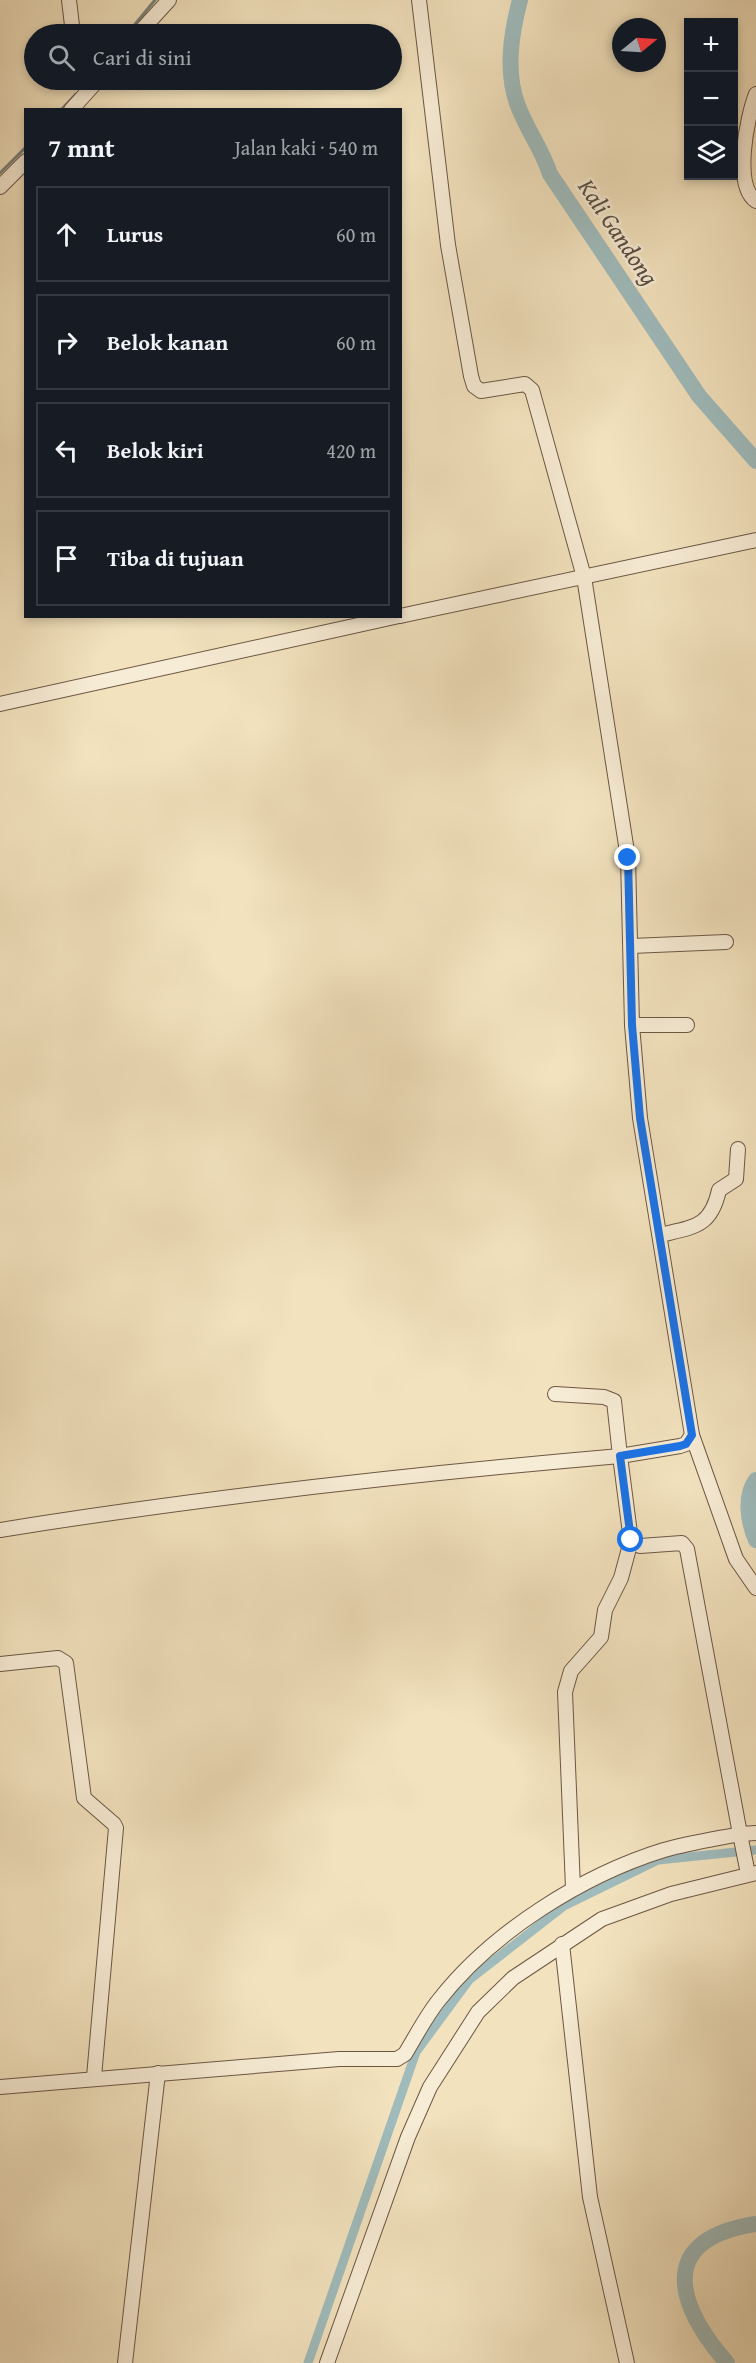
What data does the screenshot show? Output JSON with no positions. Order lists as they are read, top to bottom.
{
  "water": ["Kali Gandong"],
  "north": "right",
  "page": {
    "map_buttons": ["+", "−"],
    "search": "Cari di sini",
    "heading": ["7 mnt", "Jalan kaki · 540 m"],
    "list": [
      ["Lurus", "60 m"],
      ["Belok kanan", "60 m"],
      ["Belok kiri", "420 m"],
      "Tiba di tujuan"
    ]
  }
}
